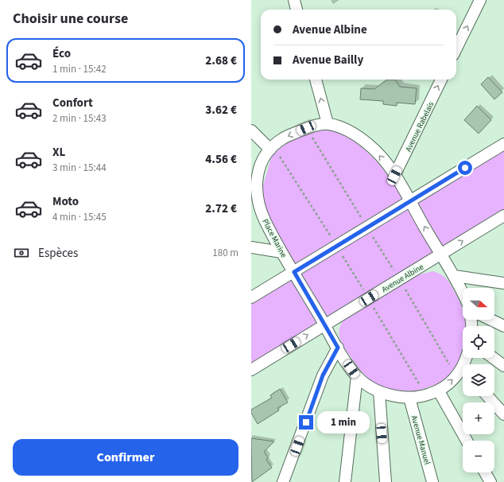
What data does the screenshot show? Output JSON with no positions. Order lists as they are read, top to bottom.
{
  "streets": {
    "street": [
      "Avenue Rabelais",
      "Place Marine",
      "Avenue Albine",
      "Avenue Manuel"
    ]
  },
  "crossings": [
    ["Place Marine", "Avenue Albine"],
    ["Place Marine", "Avenue Manuel"]
  ],
  "one_way": ["Avenue Rabelais"],
  "north": "right",
  "page": {
    "heading": "Choisir une course",
    "banner": ["Avenue Albine", "Avenue Bailly"],
    "list": [
      {
        "name": "Éco",
        "note": "1 min · 15:42",
        "value": "2.68 €"
      },
      {
        "name": "Confort",
        "note": "2 min · 15:43",
        "value": "3.62 €"
      },
      {
        "name": "XL",
        "note": "3 min · 15:44",
        "value": "4.56 €"
      },
      {
        "name": "Moto",
        "note": "4 min · 15:45",
        "value": "2.72 €"
      }
    ],
    "pay": ["Espèces", "180 m"],
    "map_buttons": ["+", "−"],
    "bubble": "1 min",
    "buttons": "Confirmer"
  }
}
